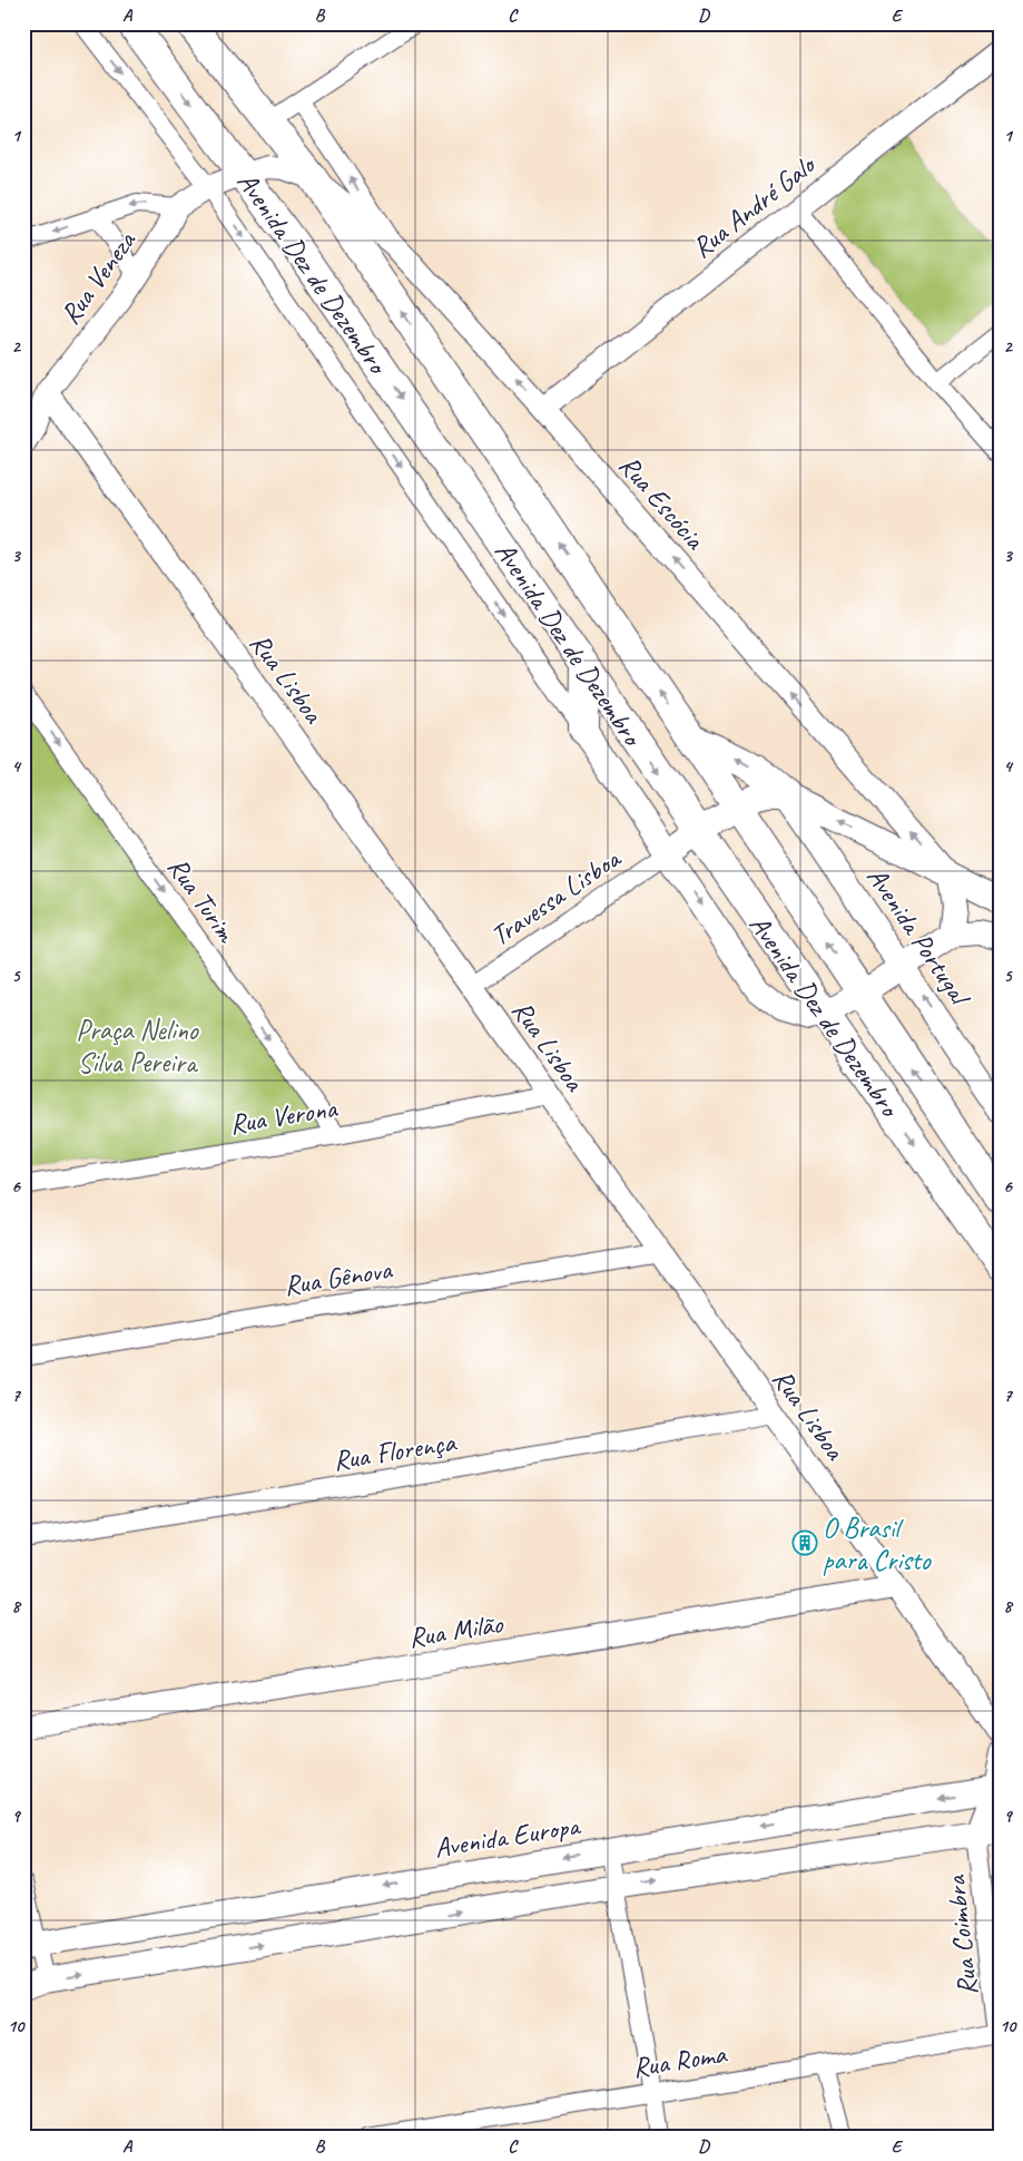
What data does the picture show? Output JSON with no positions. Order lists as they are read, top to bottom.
{
  "streets": {
    "highway": ["Avenida Dez de Dezembro"],
    "main road": ["Avenida Portugal", "Avenida Europa"],
    "street": [
      "Rua André Galo",
      "Rua Veneza",
      "Rua Escócia",
      "Rua Lisboa",
      "Travessa Lisboa",
      "Rua Turim",
      "Rua Verona",
      "Rua Gênova",
      "Rua Florença",
      "Rua Milão",
      "Rua Coimbra",
      "Rua Roma"
    ]
  },
  "crossings": [
    ["Rua André Galo", "Rua Escócia"],
    ["Avenida Dez de Dezembro", "Rua Escócia"],
    ["Rua Veneza", "Rua Lisboa"],
    ["Rua Lisboa", "Travessa Lisboa"],
    ["Rua Lisboa", "Rua Verona"],
    ["Rua Lisboa", "Rua Gênova"],
    ["Rua Lisboa", "Rua Florença"],
    ["Rua Lisboa", "Rua Milão"],
    ["Rua Turim", "Rua Verona"],
    ["Rua Coimbra", "Rua Roma"]
  ],
  "one_way": ["Rua Turim", "Avenida Portugal"],
  "parks": ["Praça Nelino Silva Pereira"],
  "places": {
    "building": ["O Brasil para Cristo"]
  },
  "grid": {
    "columns": [
      "A",
      "B",
      "C",
      "D",
      "E"
    ],
    "rows": [
      "1",
      "2",
      "3",
      "4",
      "5",
      "6",
      "7",
      "8",
      "9",
      "10"
    ]
  }
}
